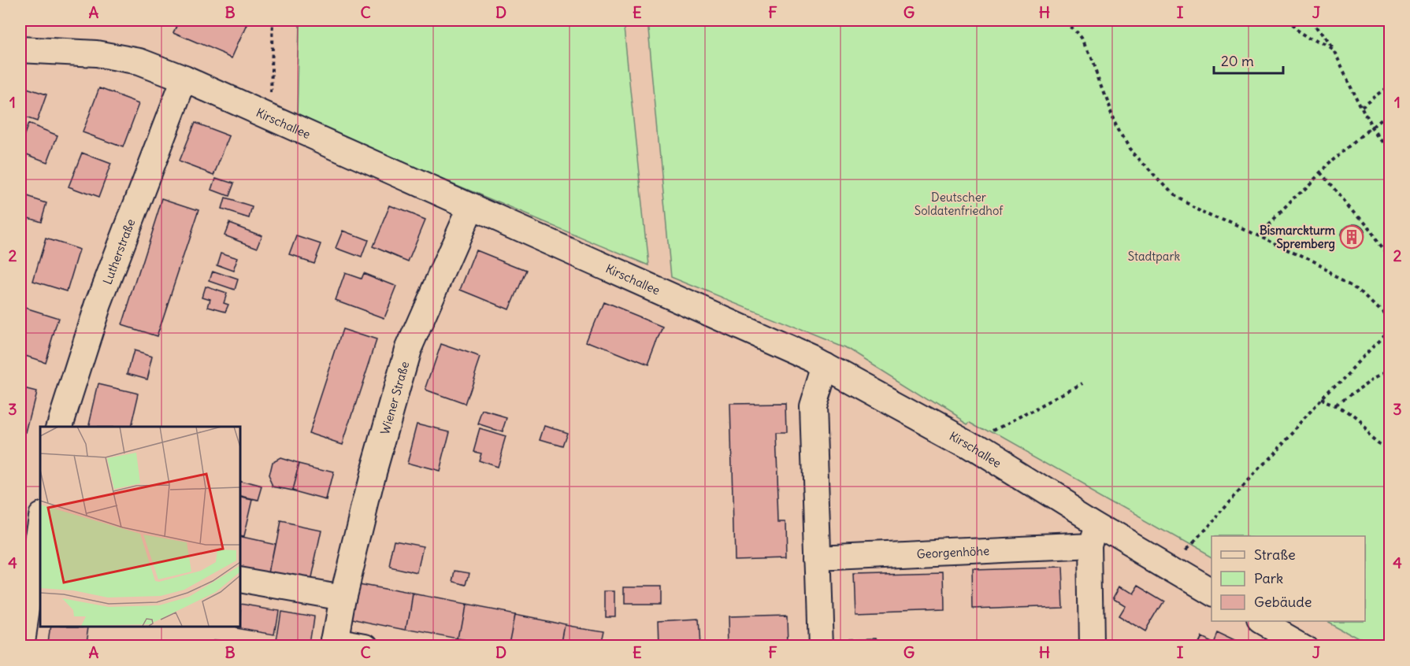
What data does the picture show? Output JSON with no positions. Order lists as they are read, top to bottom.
{
  "streets": {
    "street": [
      "Kirschallee",
      "Lutherstraße",
      "Wiener Straße",
      "Georgenhöhe"
    ]
  },
  "crossings": [
    ["Kirschallee", "Lutherstraße"],
    ["Kirschallee", "Wiener Straße"],
    ["Kirschallee", "Georgenhöhe"]
  ],
  "parks": ["Deutscher Soldatenfriedhof", "Stadtpark"],
  "places": {
    "building": ["Bismarckturm Spremberg"]
  },
  "legend": ["Straße", "Park", "Gebäude"],
  "scale_bar": "20 m",
  "grid": {
    "columns": [
      "A",
      "B",
      "C",
      "D",
      "E",
      "F",
      "G",
      "H",
      "I",
      "J"
    ],
    "rows": [
      "1",
      "2",
      "3",
      "4"
    ]
  }
}
